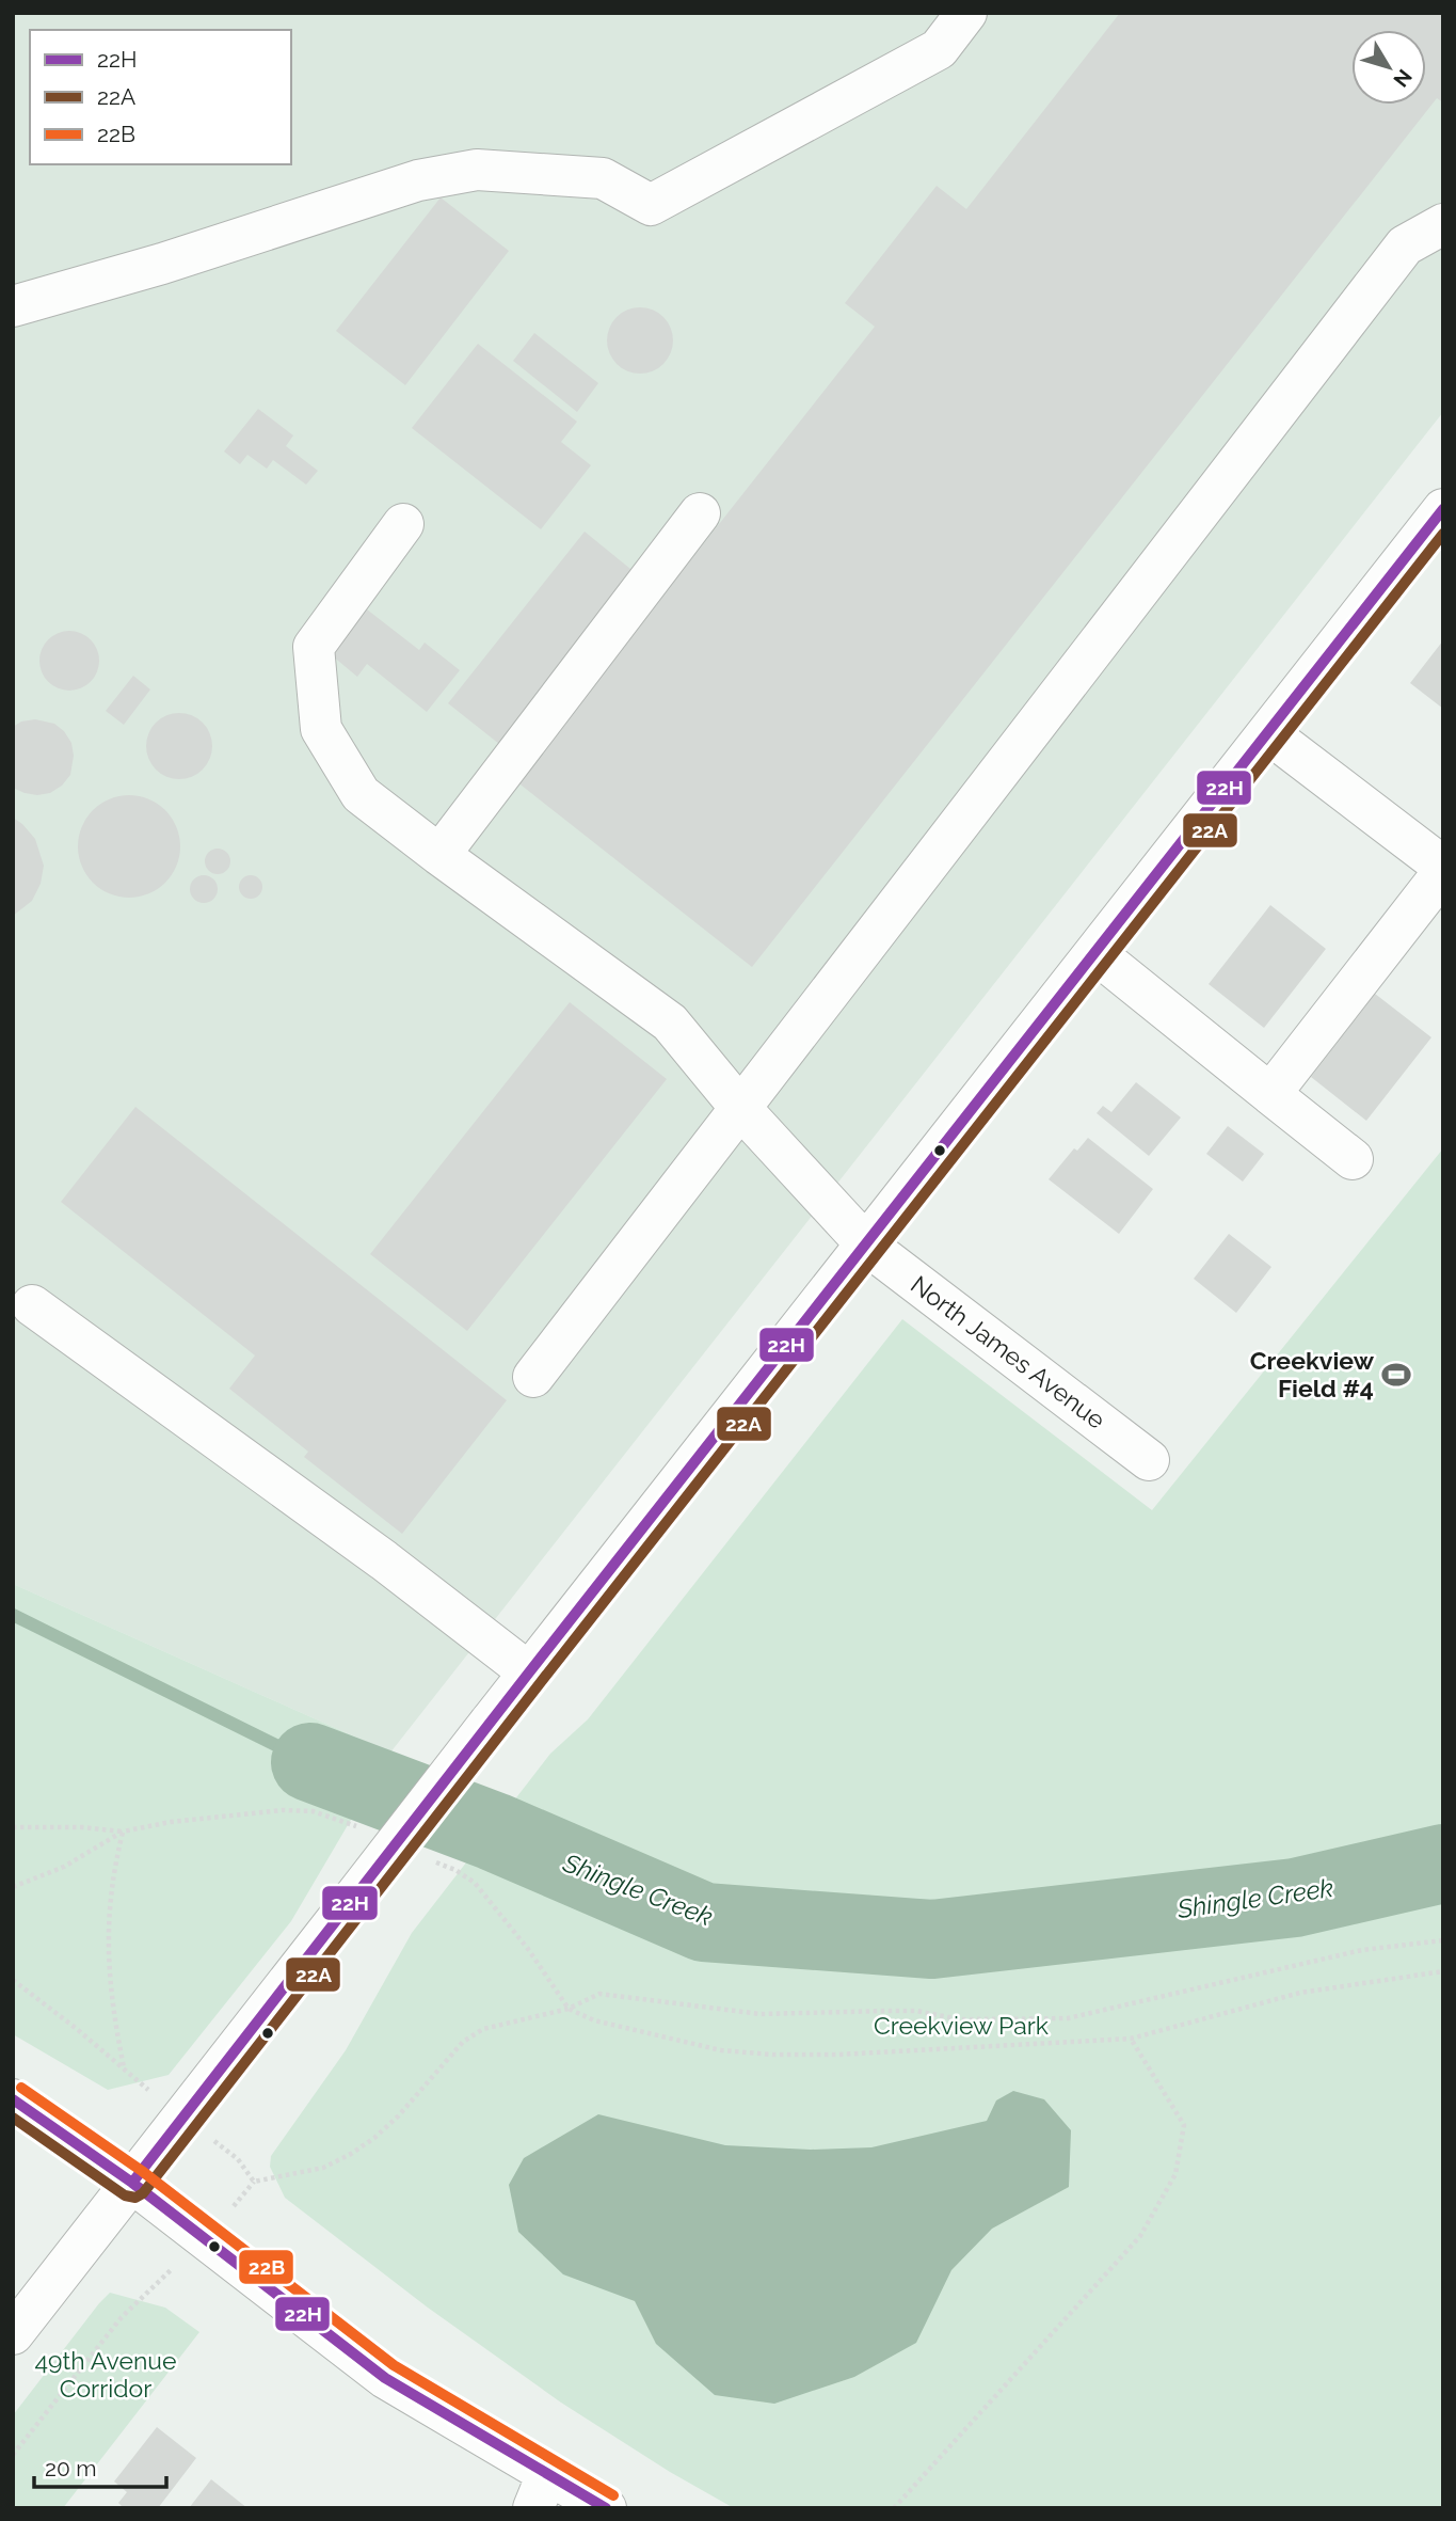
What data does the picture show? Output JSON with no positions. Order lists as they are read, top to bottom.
{
  "streets": {
    "street": ["North James Avenue"]
  },
  "water": ["Shingle Creek"],
  "parks": ["Creekview Park", "49th Avenue Corridor"],
  "places": {
    "sports": ["Creekview Field #4"]
  },
  "lines": ["transit line 22H", "transit line 22A", "transit line 22B"],
  "legend": ["22H", "22A", "22B"],
  "scale_bar": "20 m",
  "north": "bottom right"
}
